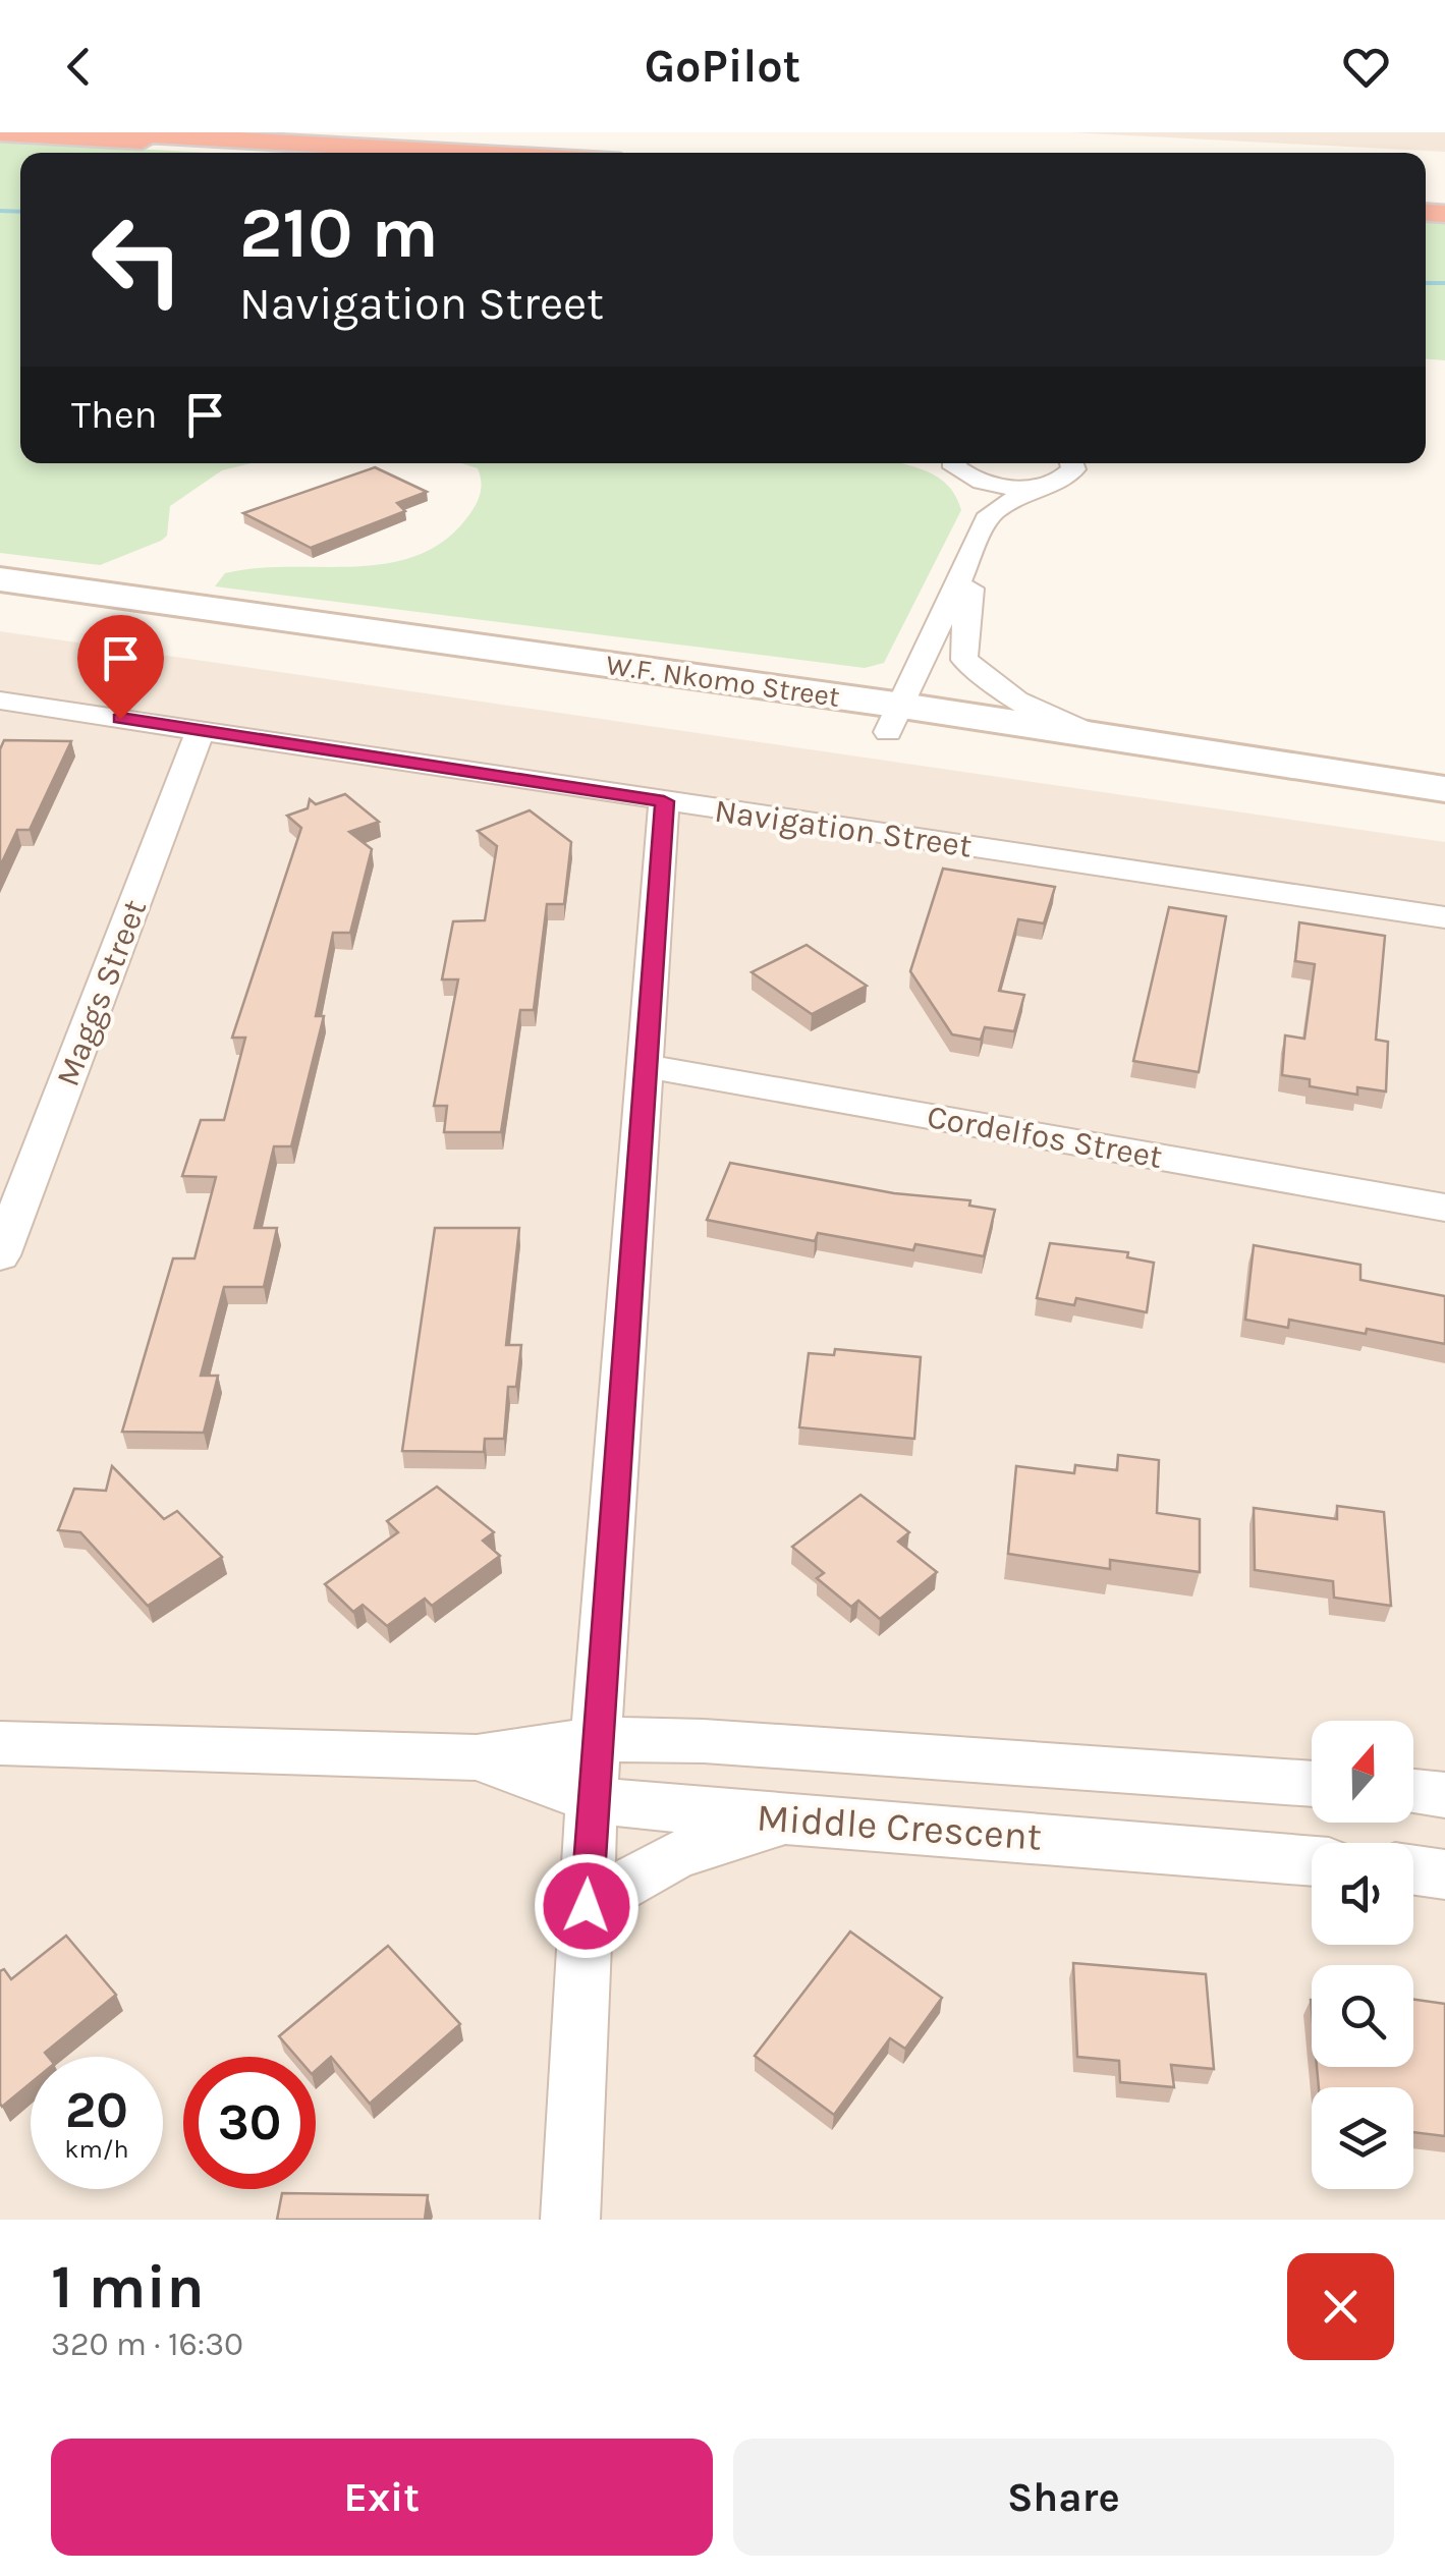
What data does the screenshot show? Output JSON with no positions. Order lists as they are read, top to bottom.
{
  "streets": {
    "main road": ["W.F. Nkomo Street"],
    "street": [
      "Navigation Street",
      "Maggs Street",
      "Cordelfos Street",
      "Middle Crescent"
    ]
  },
  "crossings": [
    ["Navigation Street", "Maggs Street"]
  ],
  "north": "top",
  "page": {
    "header": "GoPilot",
    "turn": ["210 m", "Navigation Street"],
    "then": "Then",
    "speed": "20 km/h",
    "limit": "30",
    "heading": ["1 min", "320 m · 16:30"],
    "buttons": ["Exit", "Share"]
  }
}
